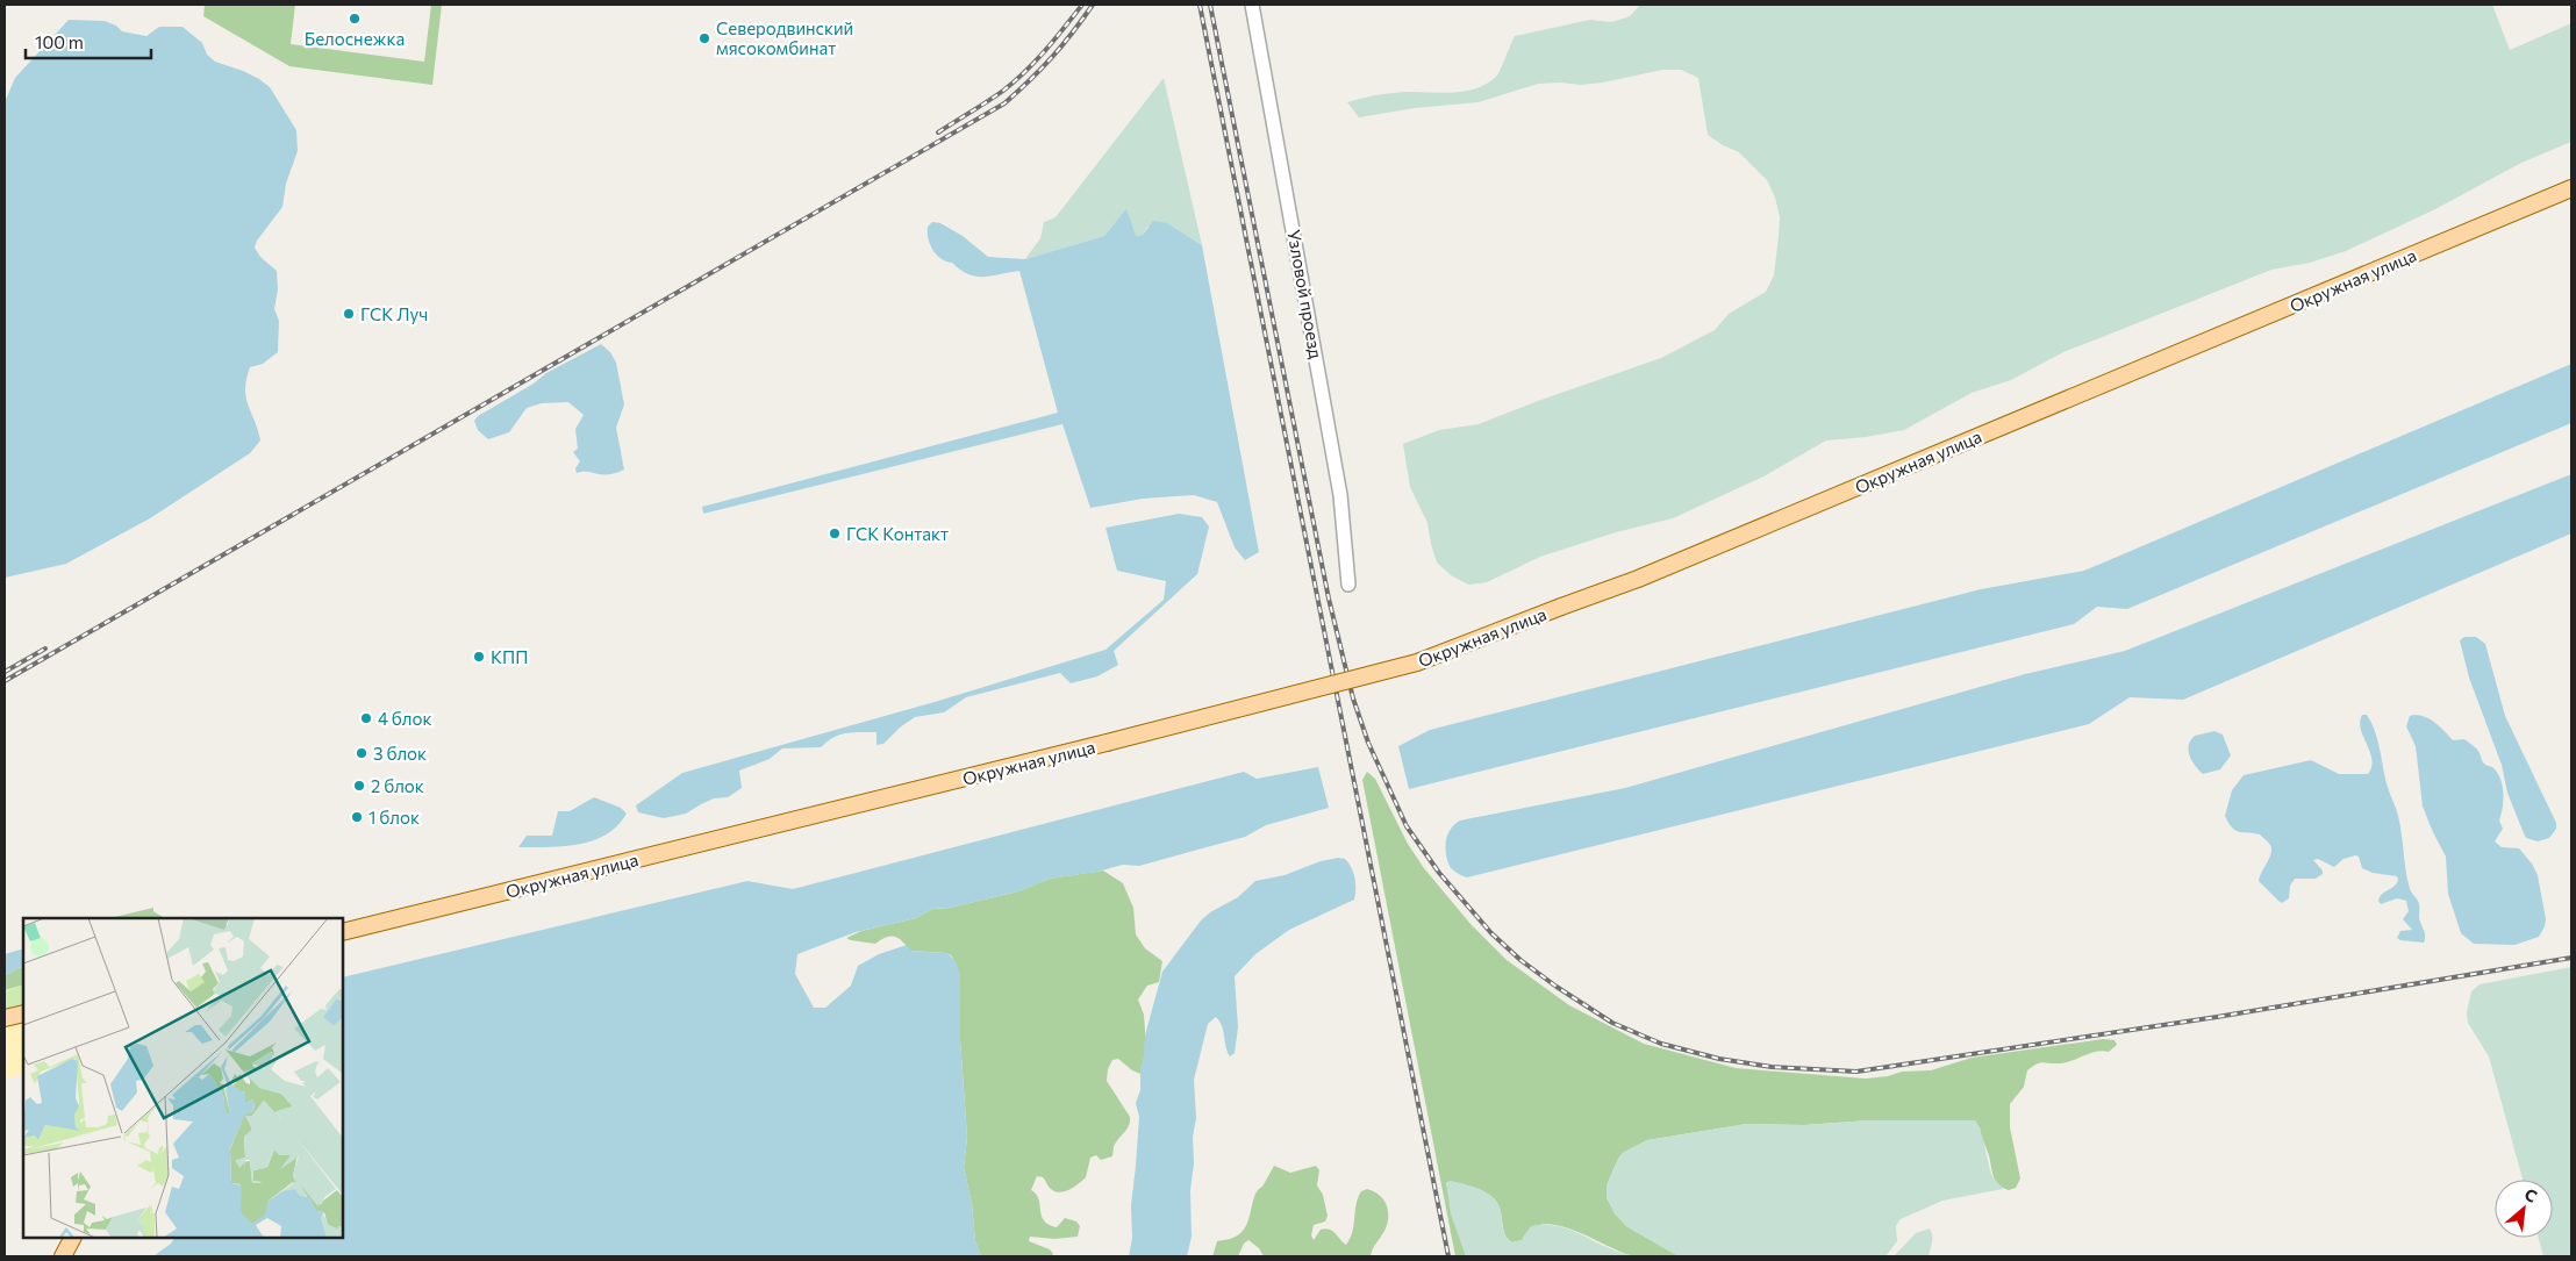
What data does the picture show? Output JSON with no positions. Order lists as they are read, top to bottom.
{
  "streets": {
    "main road": ["Окружная улица"],
    "street": ["Узловой проезд"]
  },
  "places": [
    "Белоснежка",
    "Северодвинский мясокомбинат",
    "ГСК Луч",
    "ГСК Контакт",
    "КПП",
    "4 блок",
    "3 блок",
    "2 блок",
    "1 блок"
  ],
  "scale_bar": "100 m",
  "north": "top right"
}
